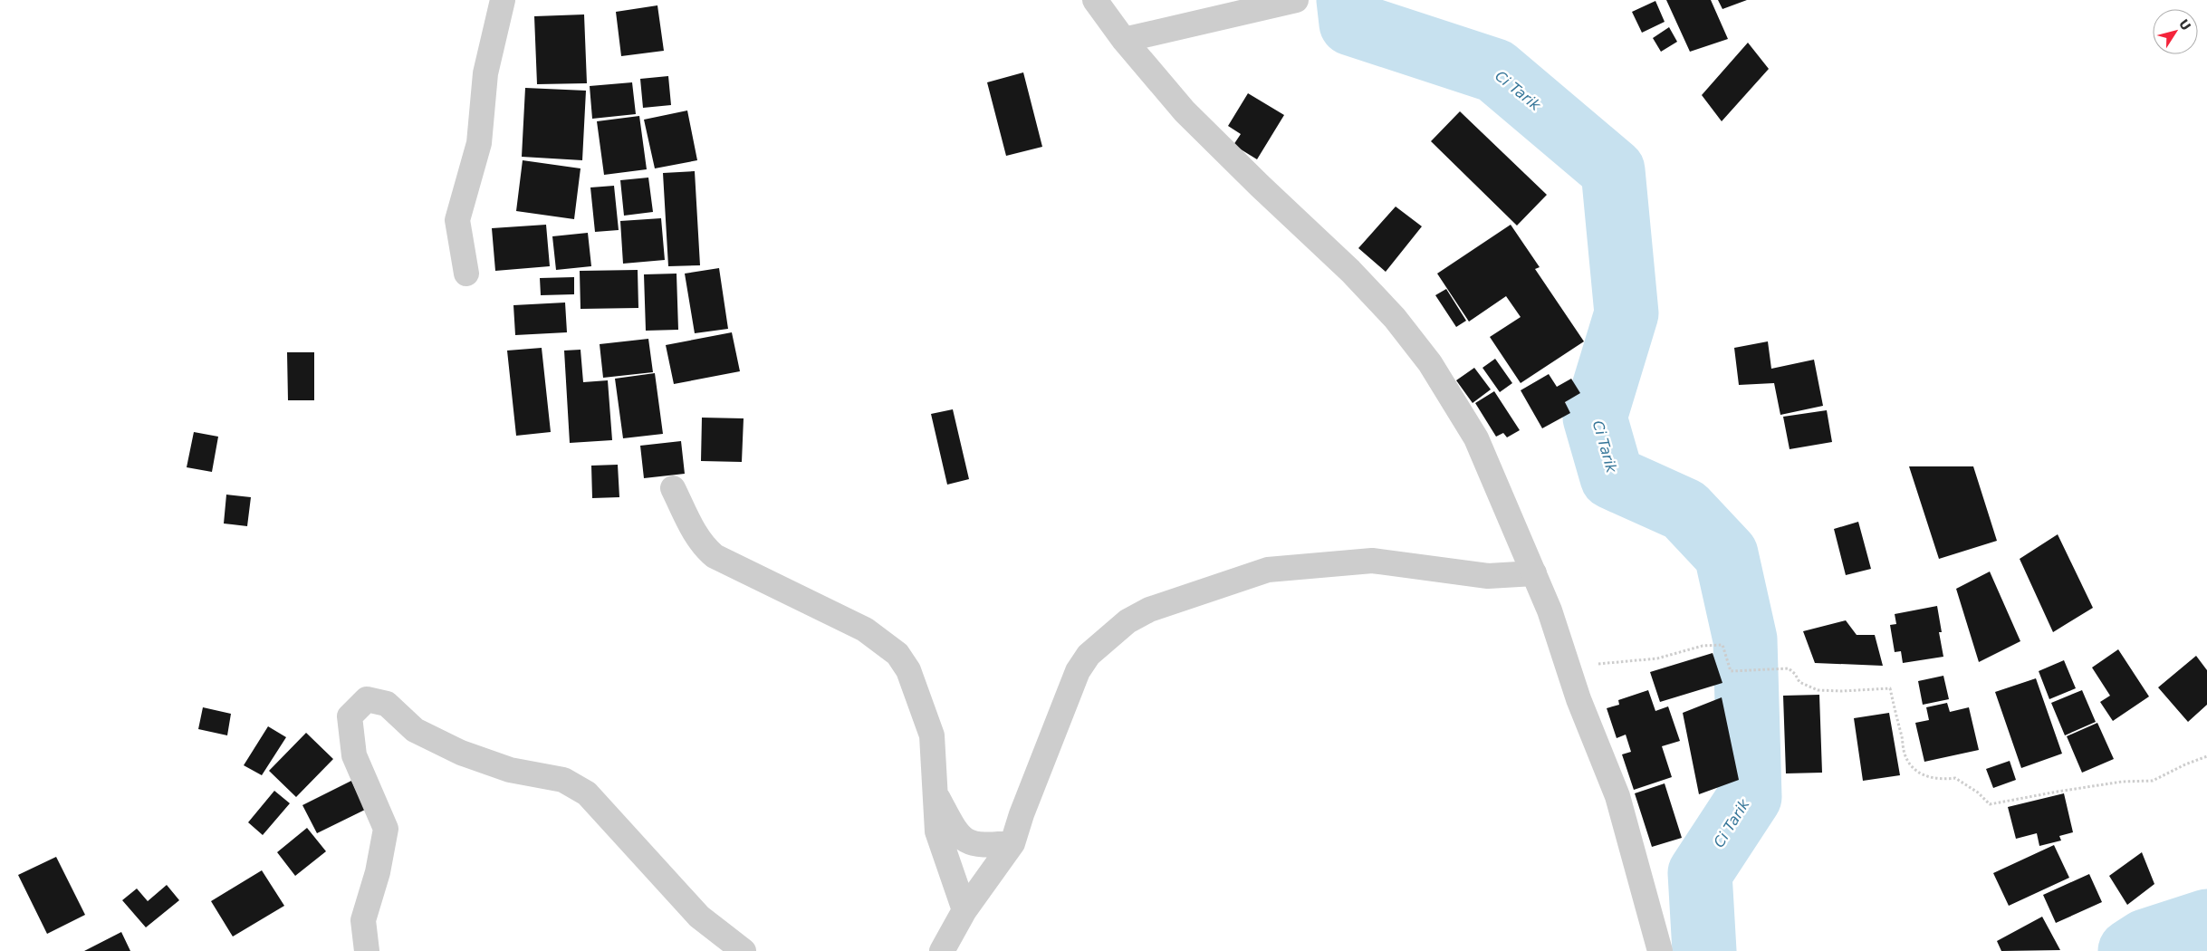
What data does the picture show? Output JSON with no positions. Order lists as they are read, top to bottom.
{
  "water": ["Ci Tarik"],
  "north": "top right"
}
